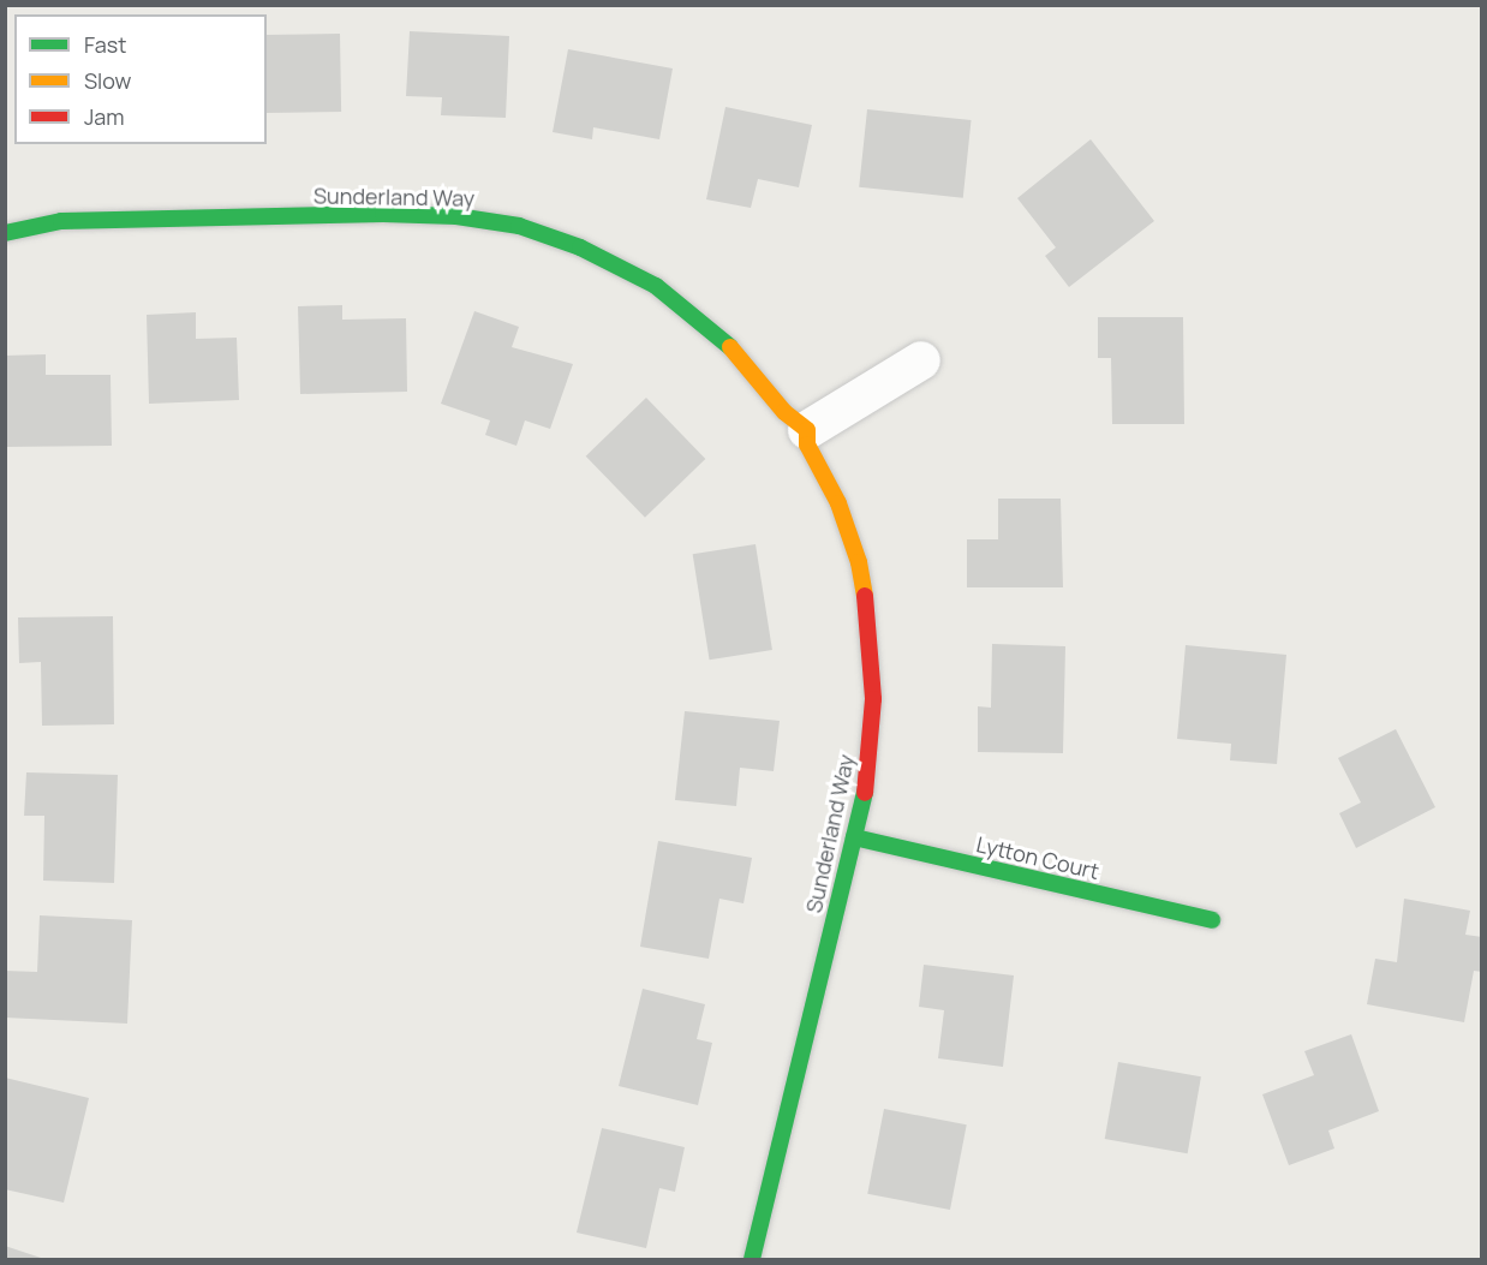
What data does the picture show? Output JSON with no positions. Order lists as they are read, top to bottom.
{
  "streets": {
    "street": ["Sunderland Way", "Lytton Court"]
  },
  "crossings": [
    ["Sunderland Way", "Lytton Court"]
  ],
  "legend": ["Fast", "Slow", "Jam"]
}
